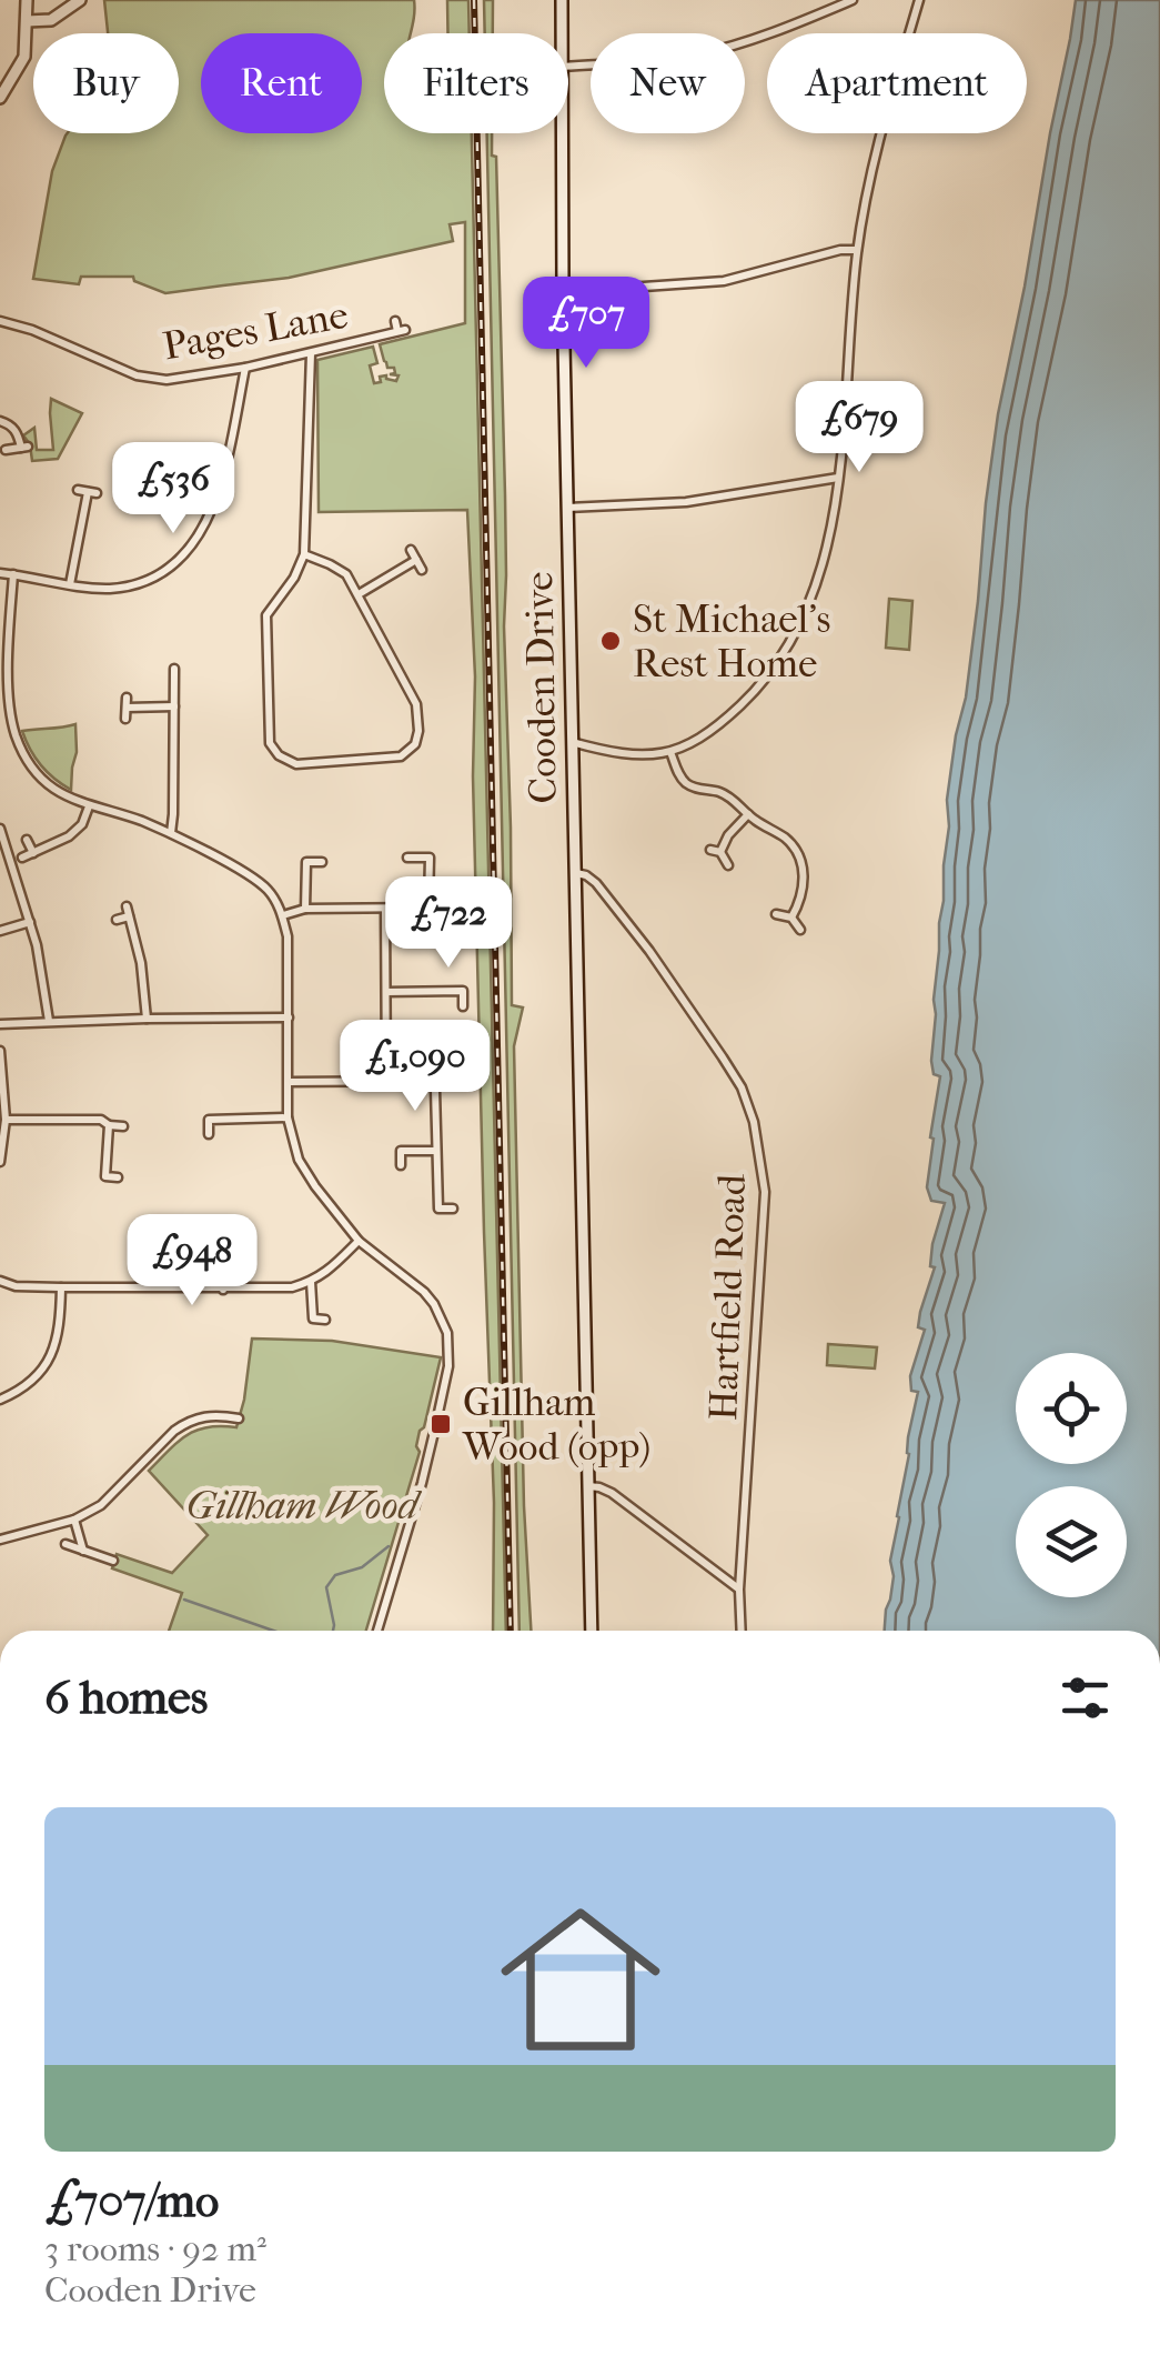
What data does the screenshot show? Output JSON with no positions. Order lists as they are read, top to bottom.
{
  "streets": {
    "main road": ["Cooden Drive"],
    "street": ["Pages Lane", "Hartfield Road"]
  },
  "crossings": [
    ["Cooden Drive", "Hartfield Road"]
  ],
  "parks": ["Gillham Wood"],
  "places": {
    "other": ["St Michael's Rest Home"],
    "transit": ["Gillham Wood (opp)"]
  },
  "page": {
    "chip": [
      "Buy",
      "Rent",
      "Filters",
      "New",
      "Apartment"
    ],
    "price": [
      "£707",
      "£679",
      "£536",
      "£722",
      "£1,090",
      "£948"
    ],
    "heading": "6 homes",
    "list": [
      {
        "name": "£707/mo",
        "note": "3 rooms · 92 m² · Cooden Drive"
      }
    ]
  }
}
